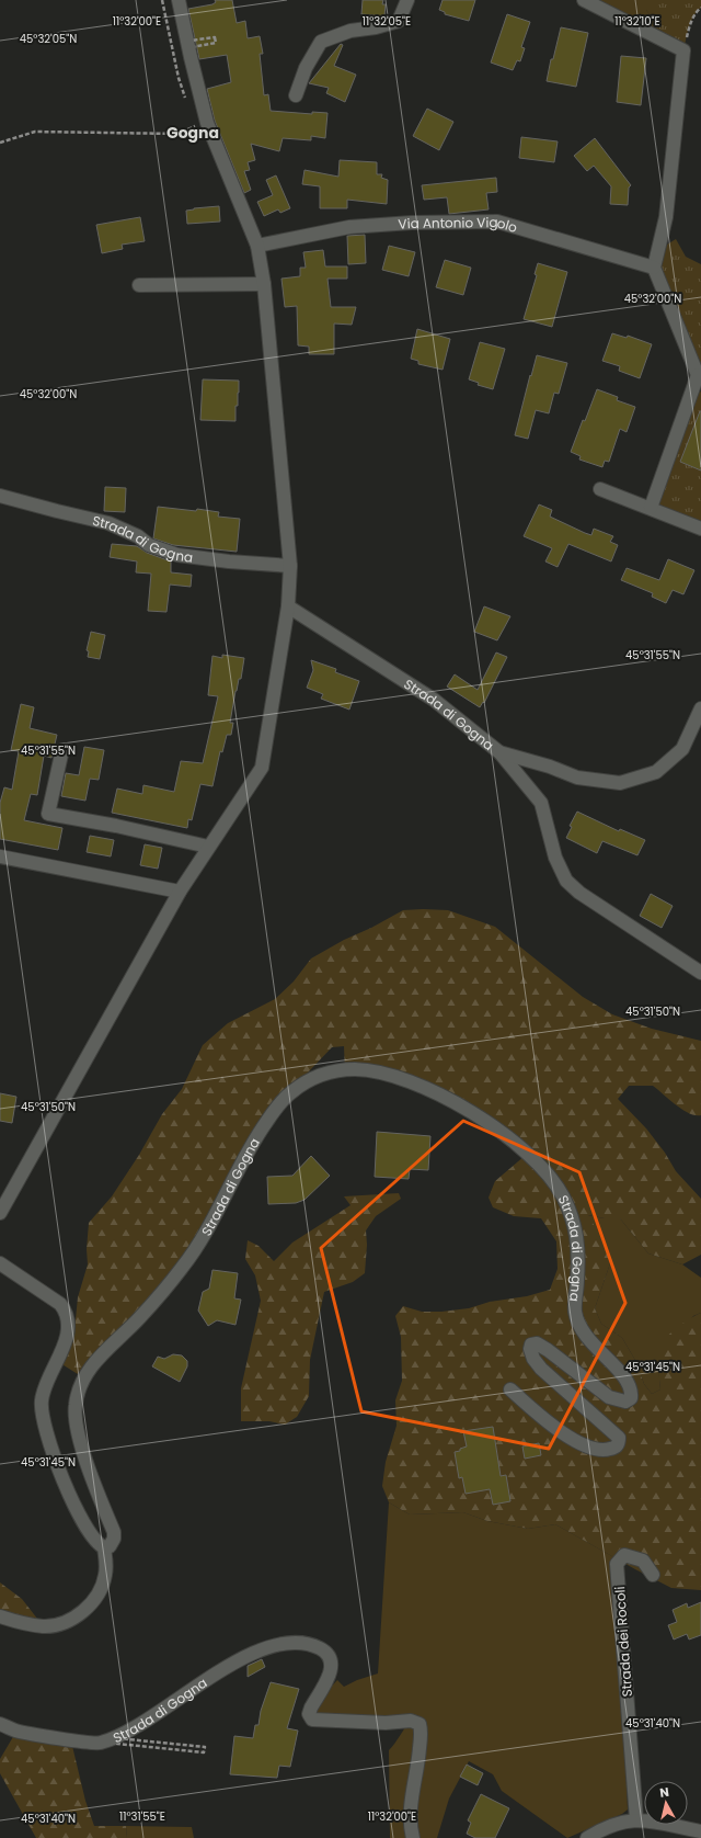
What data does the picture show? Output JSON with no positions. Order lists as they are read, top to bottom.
{
  "streets": {
    "street": ["Via Antonio Vigolo", "Strada di Gogna", "Strada dei Rocoli"]
  },
  "districts": ["Gogna"],
  "north": "top",
  "coordinates": [
    "11°32'00\"E",
    "11°32'05\"E",
    "11°32'10\"E",
    "45°32'05\"N",
    "45°32'00\"N",
    "45°31'55\"N",
    "45°31'50\"N",
    "45°31'45\"N",
    "45°31'40\"N",
    "11°31'55\"E"
  ]
}
